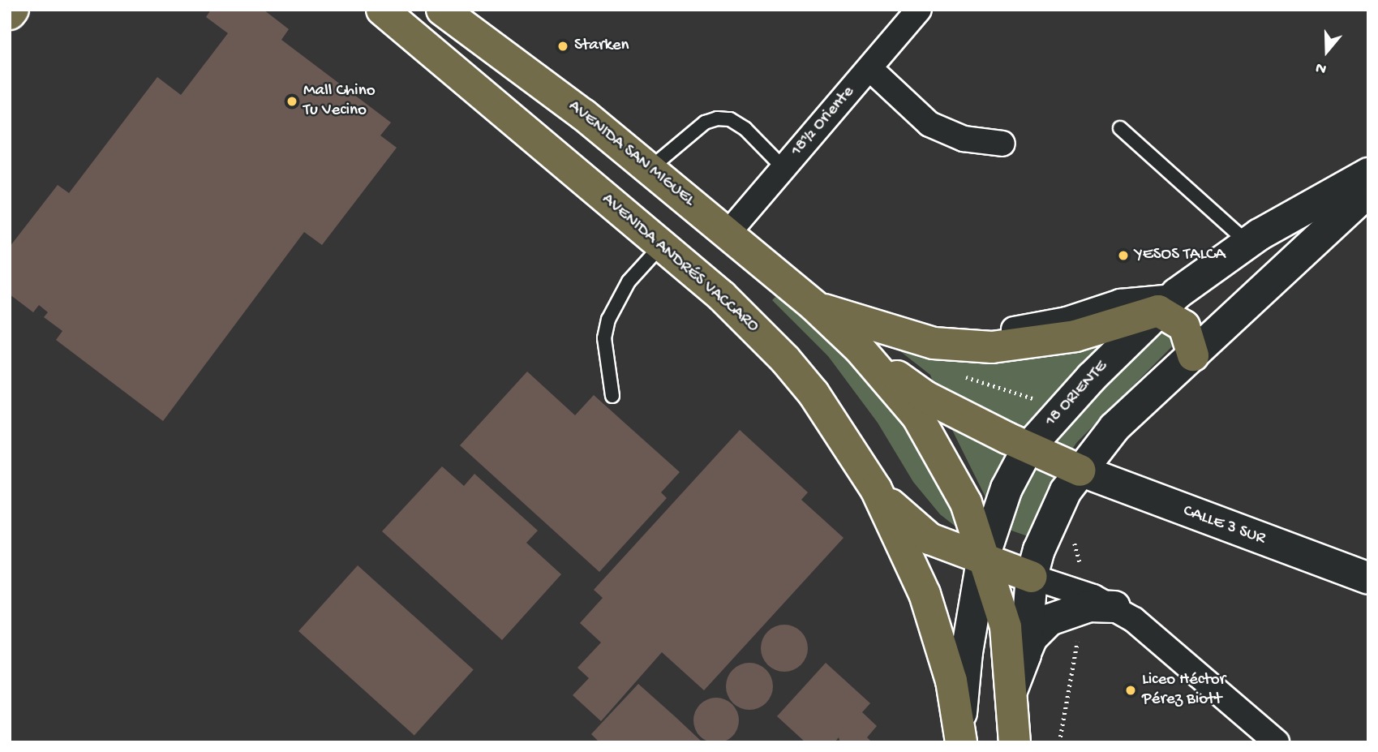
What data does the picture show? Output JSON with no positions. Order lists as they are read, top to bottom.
{
  "streets": {
    "main road": [
      "AVENIDA SAN MIGUEL",
      "AVENIDA ANDRÉS VACCARO",
      "18 ORIENTE",
      "CALLE 3 SUR"
    ],
    "street": ["18½ Oriente"]
  },
  "crossings": [
    ["18½ Oriente", "AVENIDA SAN MIGUEL"],
    ["AVENIDA ANDRÉS VACCARO", "18 ORIENTE"]
  ],
  "places": [
    "Starken",
    "Mall Chino Tu Vecino",
    "YESOS TALCA",
    "Liceo Héctor Pérez Biott"
  ],
  "north": "bottom"
}
